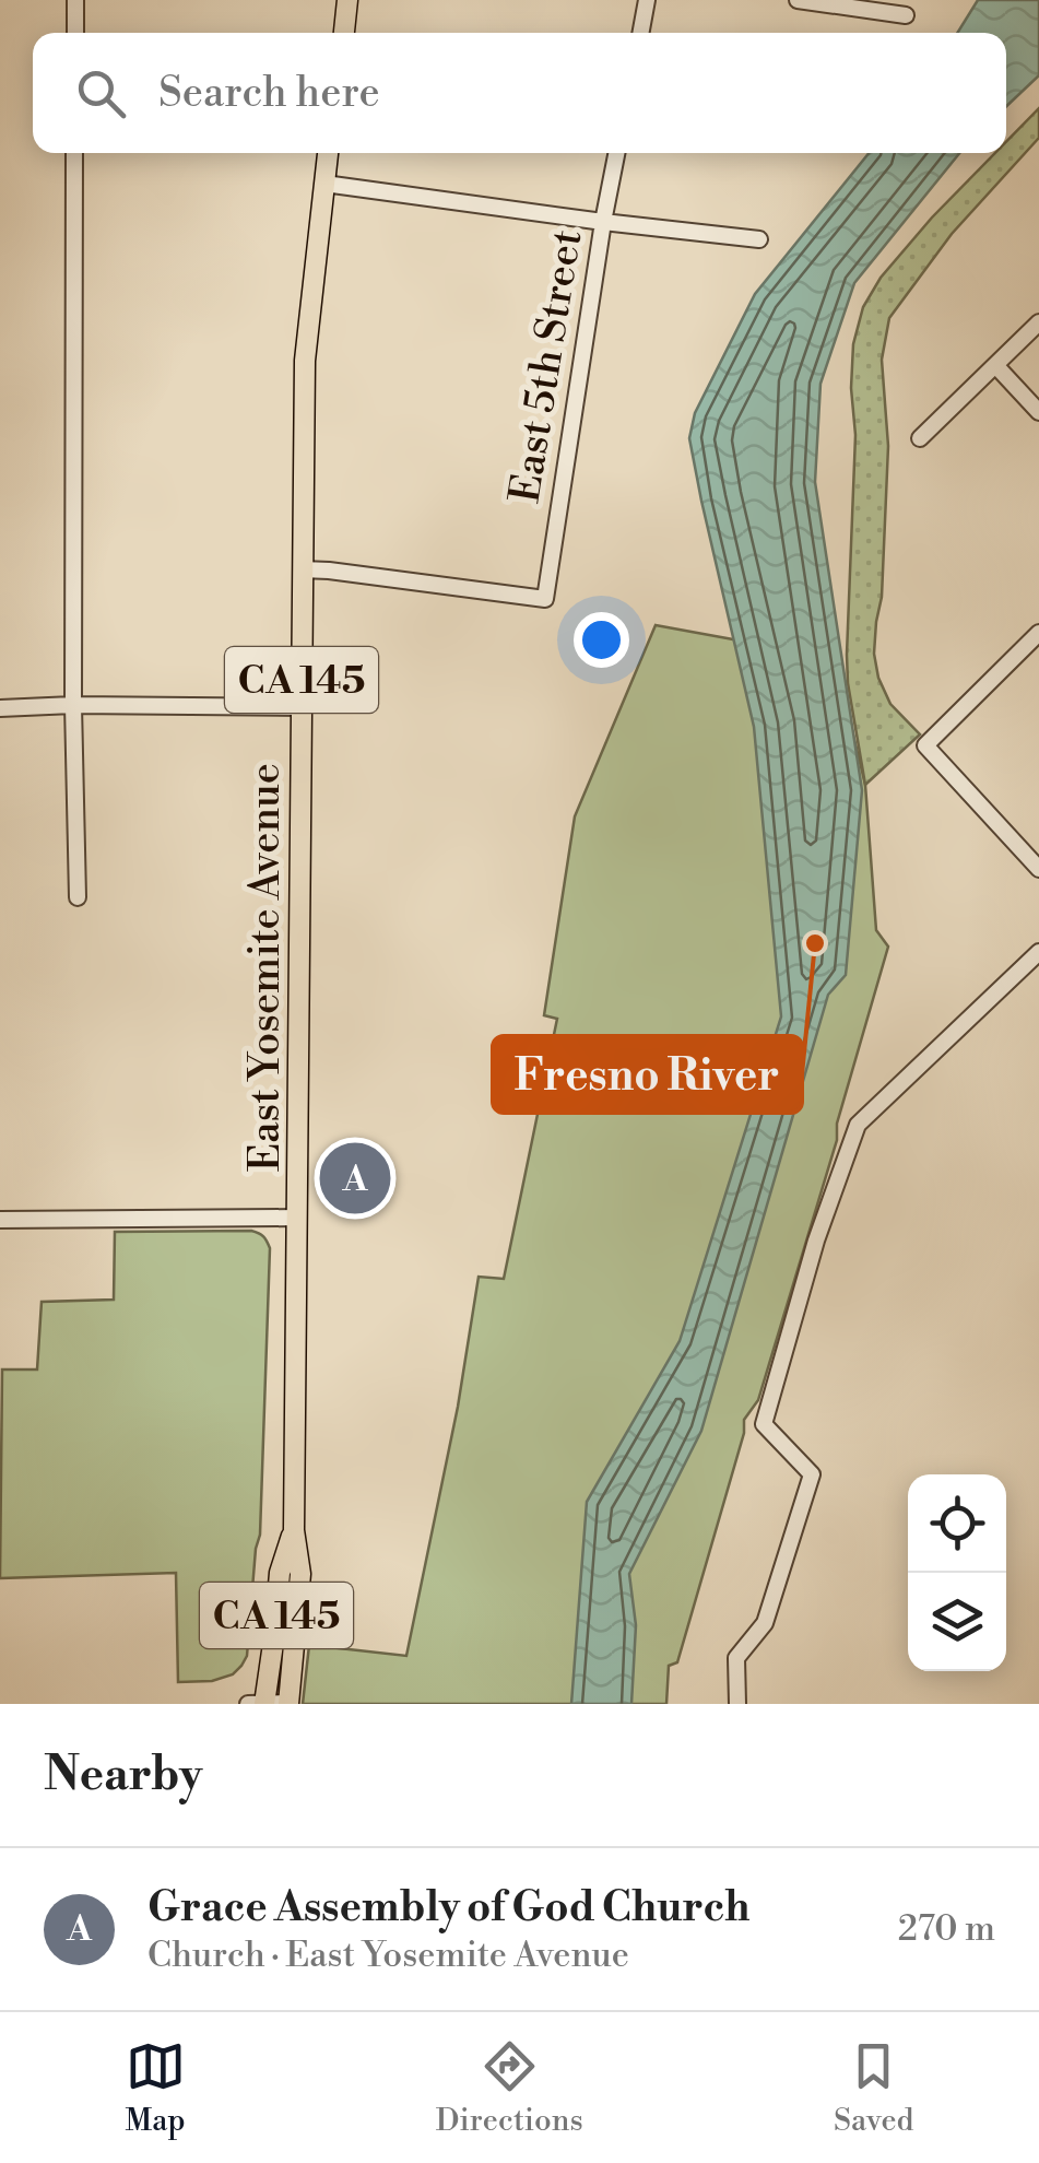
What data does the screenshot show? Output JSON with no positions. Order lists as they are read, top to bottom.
{
  "streets": {
    "main road": ["CA 145", "East Yosemite Avenue"],
    "street": ["East 5th Street"]
  },
  "crossings": [
    ["East 5th Street", "East Yosemite Avenue"]
  ],
  "places": ["Fresno River"],
  "page": {
    "search": "Search here",
    "pins": "A",
    "heading": "Nearby",
    "list": [
      {
        "mark": "A",
        "name": "Grace Assembly of God Church",
        "note": "Church · East Yosemite Avenue",
        "value": "270 m"
      }
    ],
    "nav": ["Map", "Directions", "Saved"]
  }
}
